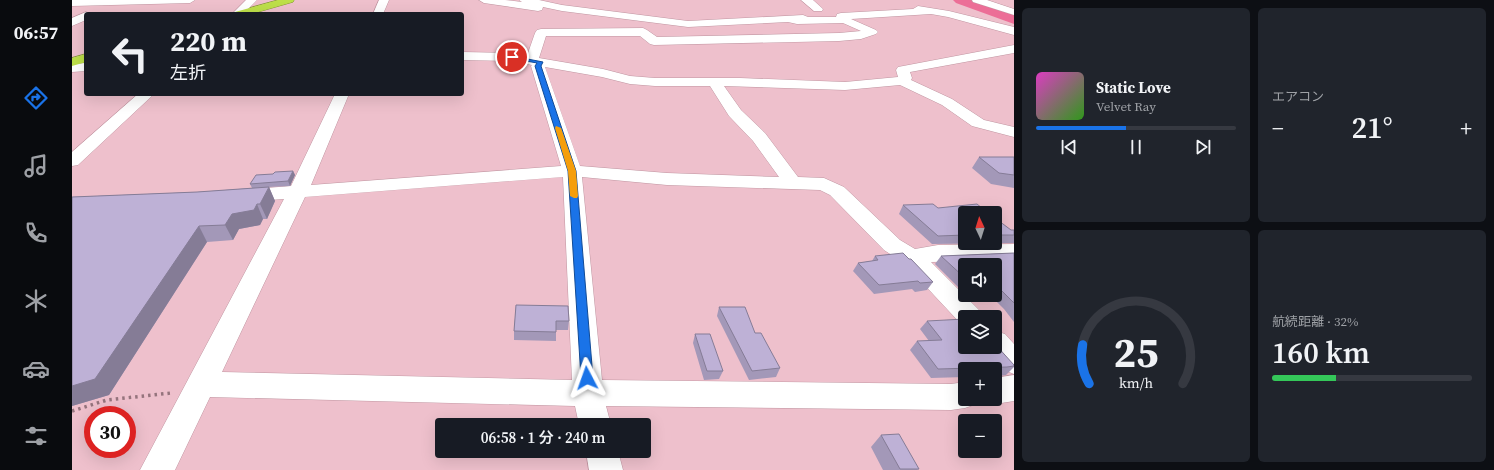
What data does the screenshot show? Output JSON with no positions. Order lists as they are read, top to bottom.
{
  "north": "top",
  "page": {
    "tabs": "06:57",
    "tile": [
      "エアコン",
      ["航続距離 · 32%", "160 km"]
    ],
    "turn": ["220 m", "左折"],
    "song": ["Static Love", "Velvet Ray"],
    "heat": ["−", "21°", "+"],
    "map_buttons": ["+", "−"],
    "limit": "30",
    "trip": "06:58 · 1 分 · 240 m",
    "gauge": ["25", "km/h"]
  }
}
